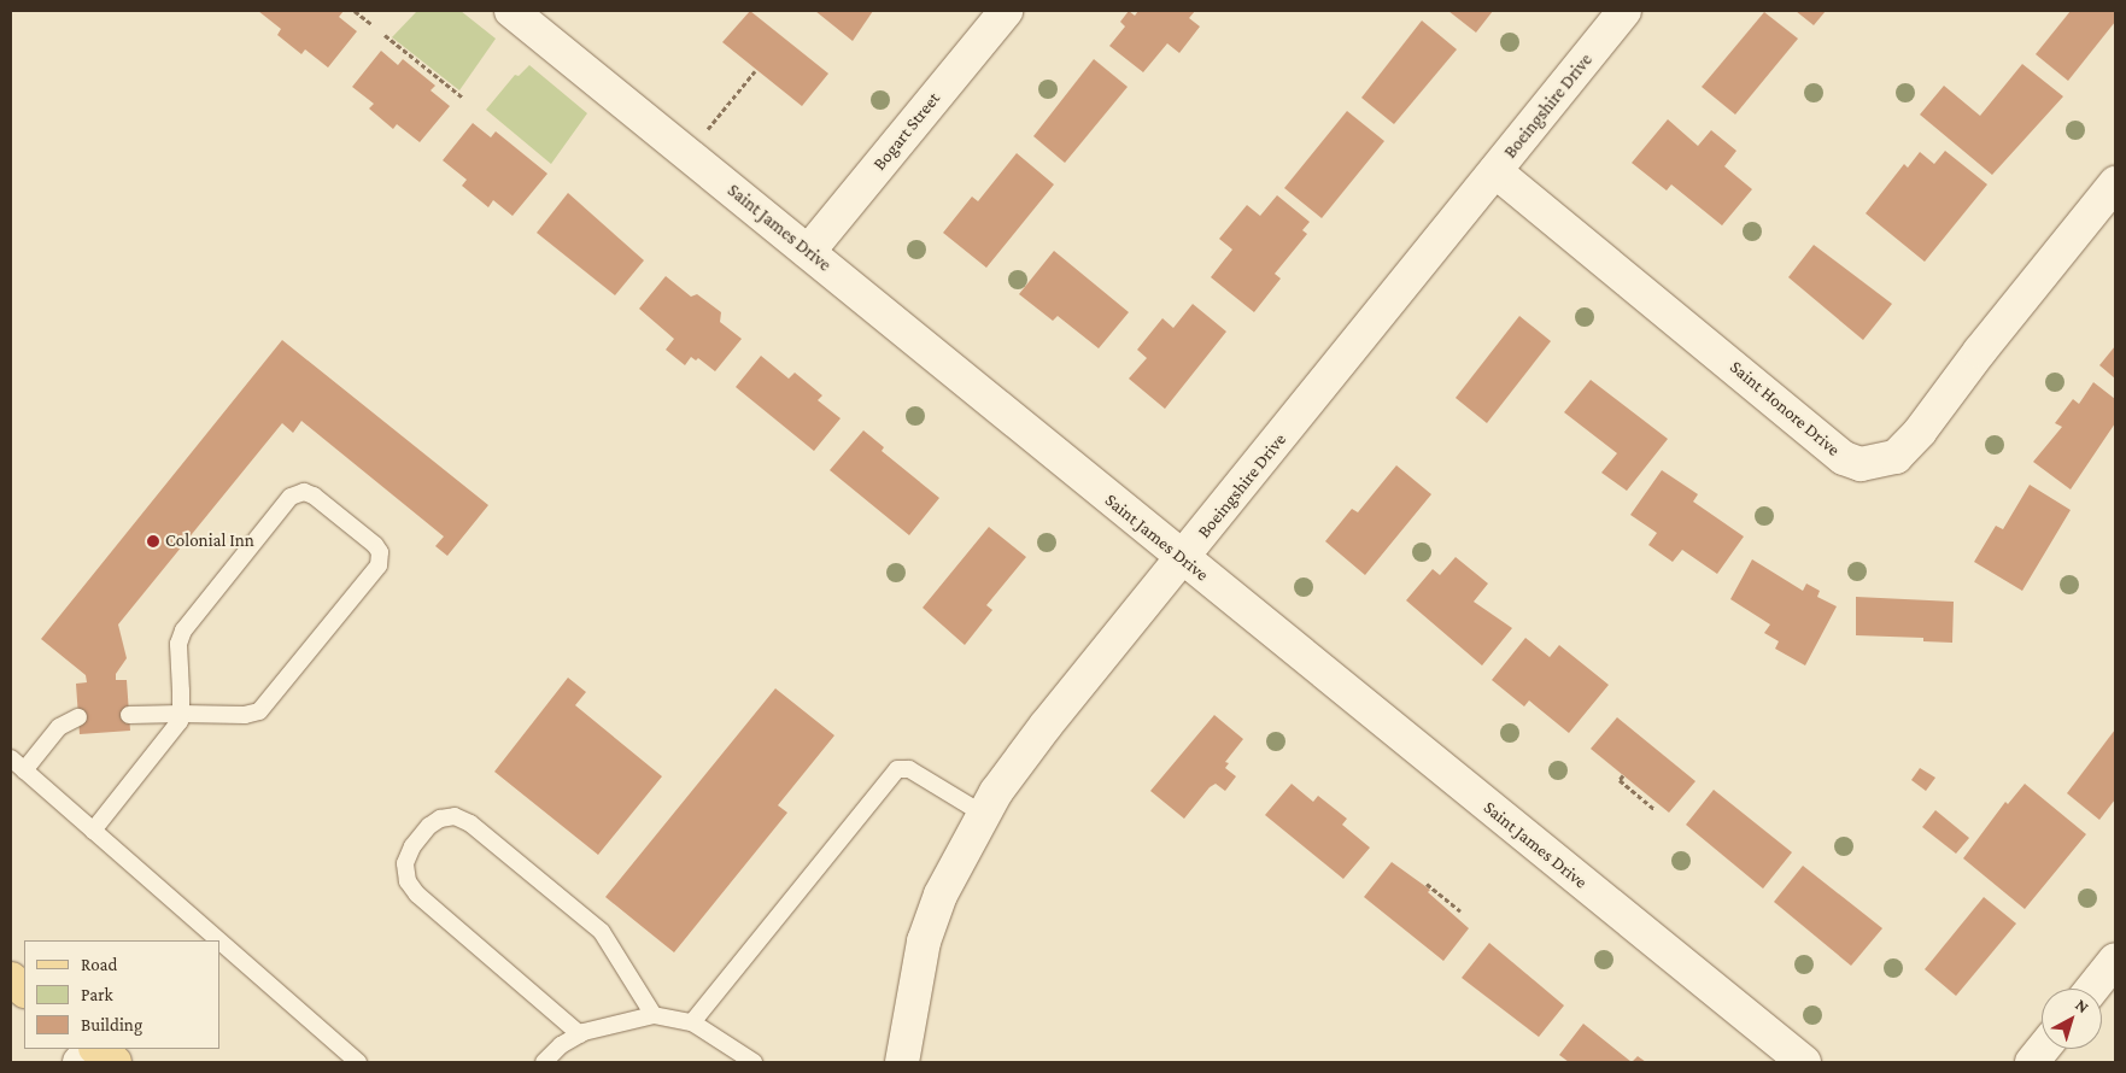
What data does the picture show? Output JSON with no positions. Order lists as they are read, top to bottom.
{
  "streets": {
    "street": [
      "Boeingshire Drive",
      "Bogart Street",
      "Saint James Drive",
      "Saint Honore Drive"
    ]
  },
  "crossings": [
    ["Boeingshire Drive", "Saint James Drive"],
    ["Boeingshire Drive", "Saint Honore Drive"],
    ["Bogart Street", "Saint James Drive"]
  ],
  "places": ["Colonial Inn"],
  "legend": ["Road", "Park", "Building"],
  "north": "top right"
}
